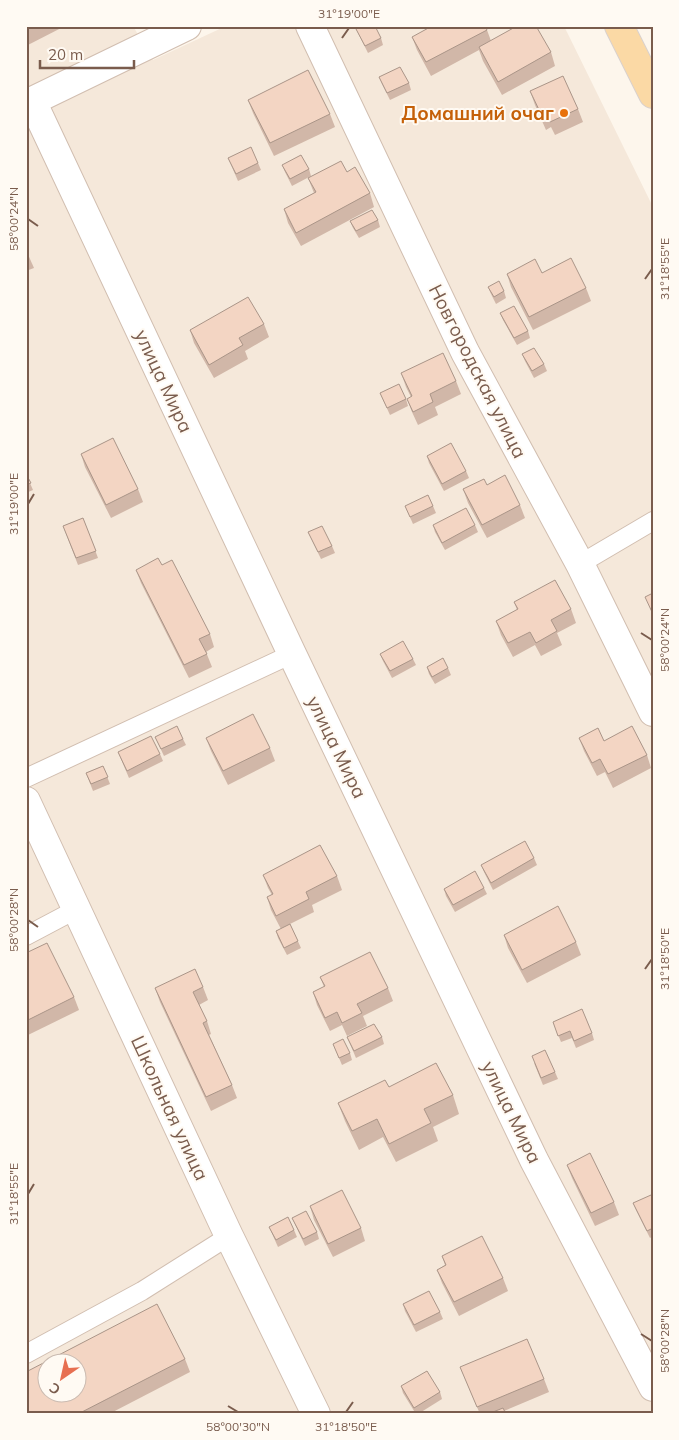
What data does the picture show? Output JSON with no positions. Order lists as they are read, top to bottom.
{
  "streets": {
    "street": ["Новгородская улица", "улица Мира", "Школьная улица"]
  },
  "places": ["Домашний очаг"],
  "scale_bar": "20 m",
  "north": "bottom left",
  "coordinates": [
    "31°19'00\"E",
    "58°00'24\"N",
    "31°18'55\"E",
    "58°00'28\"N",
    "31°18'50\"E",
    "58°00'30\"N"
  ]
}
